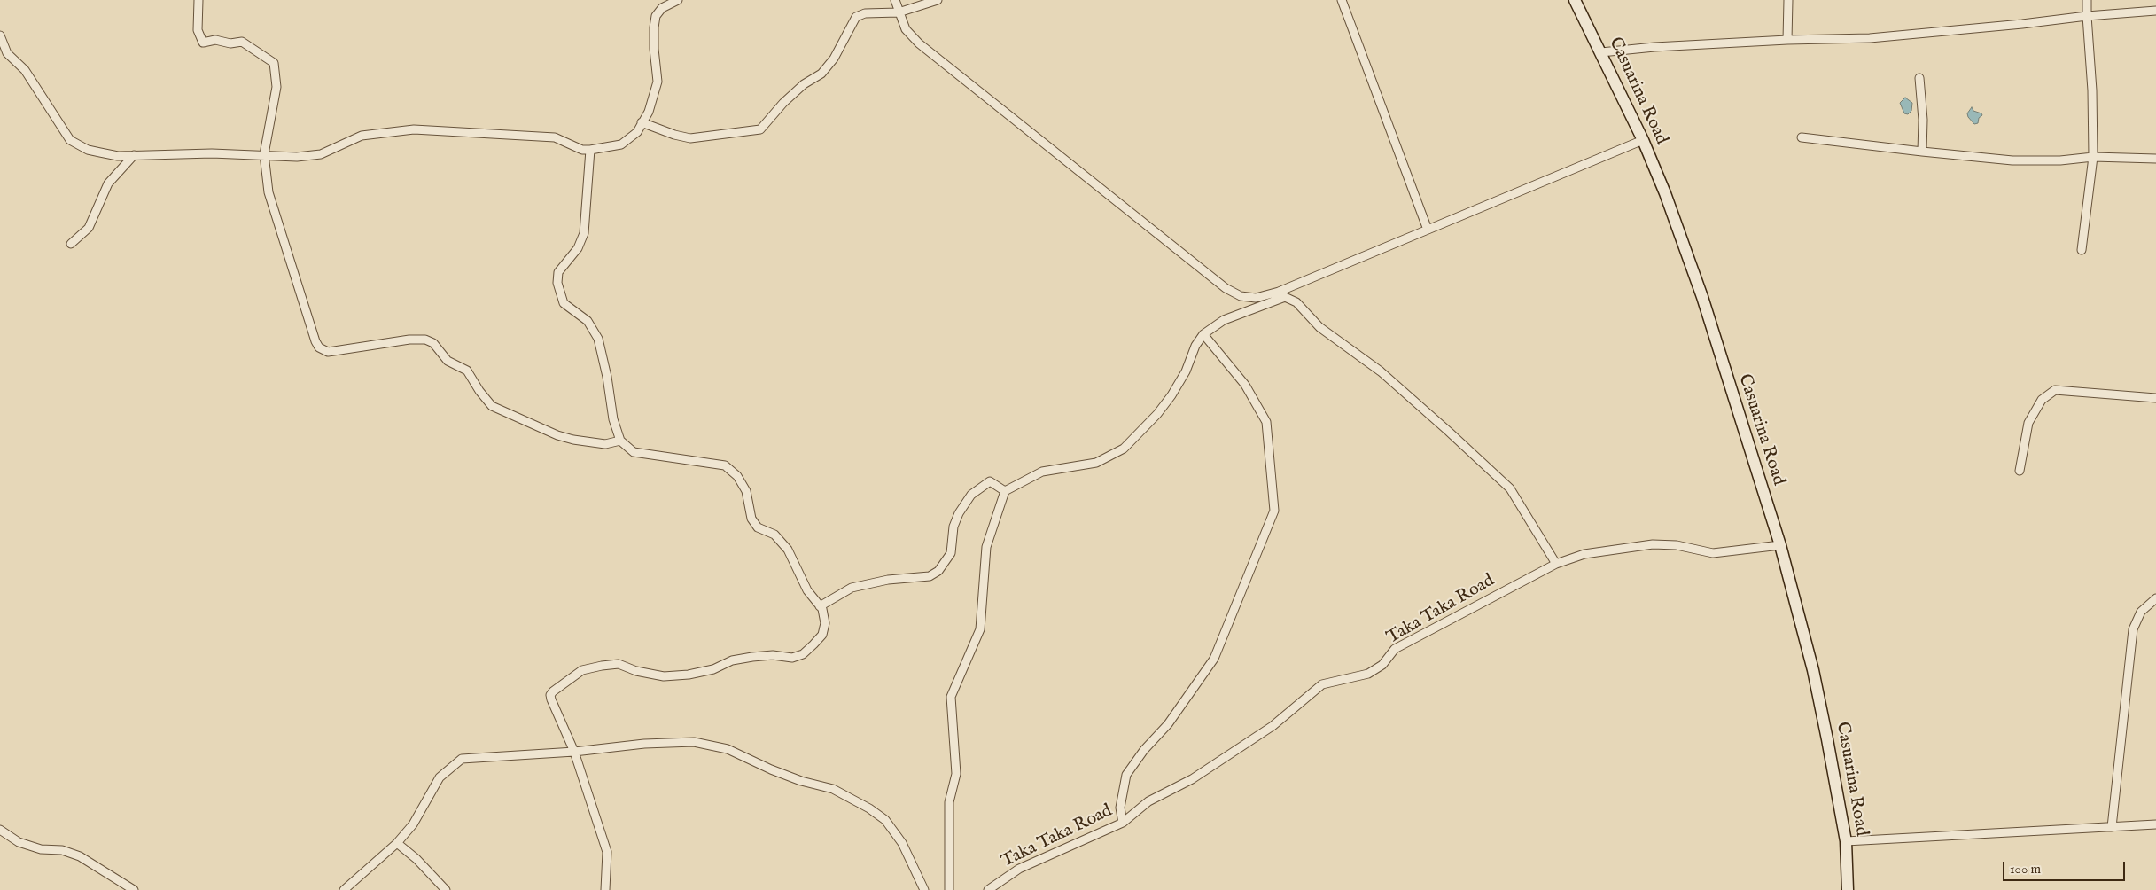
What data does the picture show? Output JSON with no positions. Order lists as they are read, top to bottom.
{
  "streets": {
    "street": ["Casuarina Road", "Taka Taka Road"]
  },
  "crossings": [
    ["Casuarina Road", "Taka Taka Road"]
  ],
  "scale_bar": "100 m"
}
